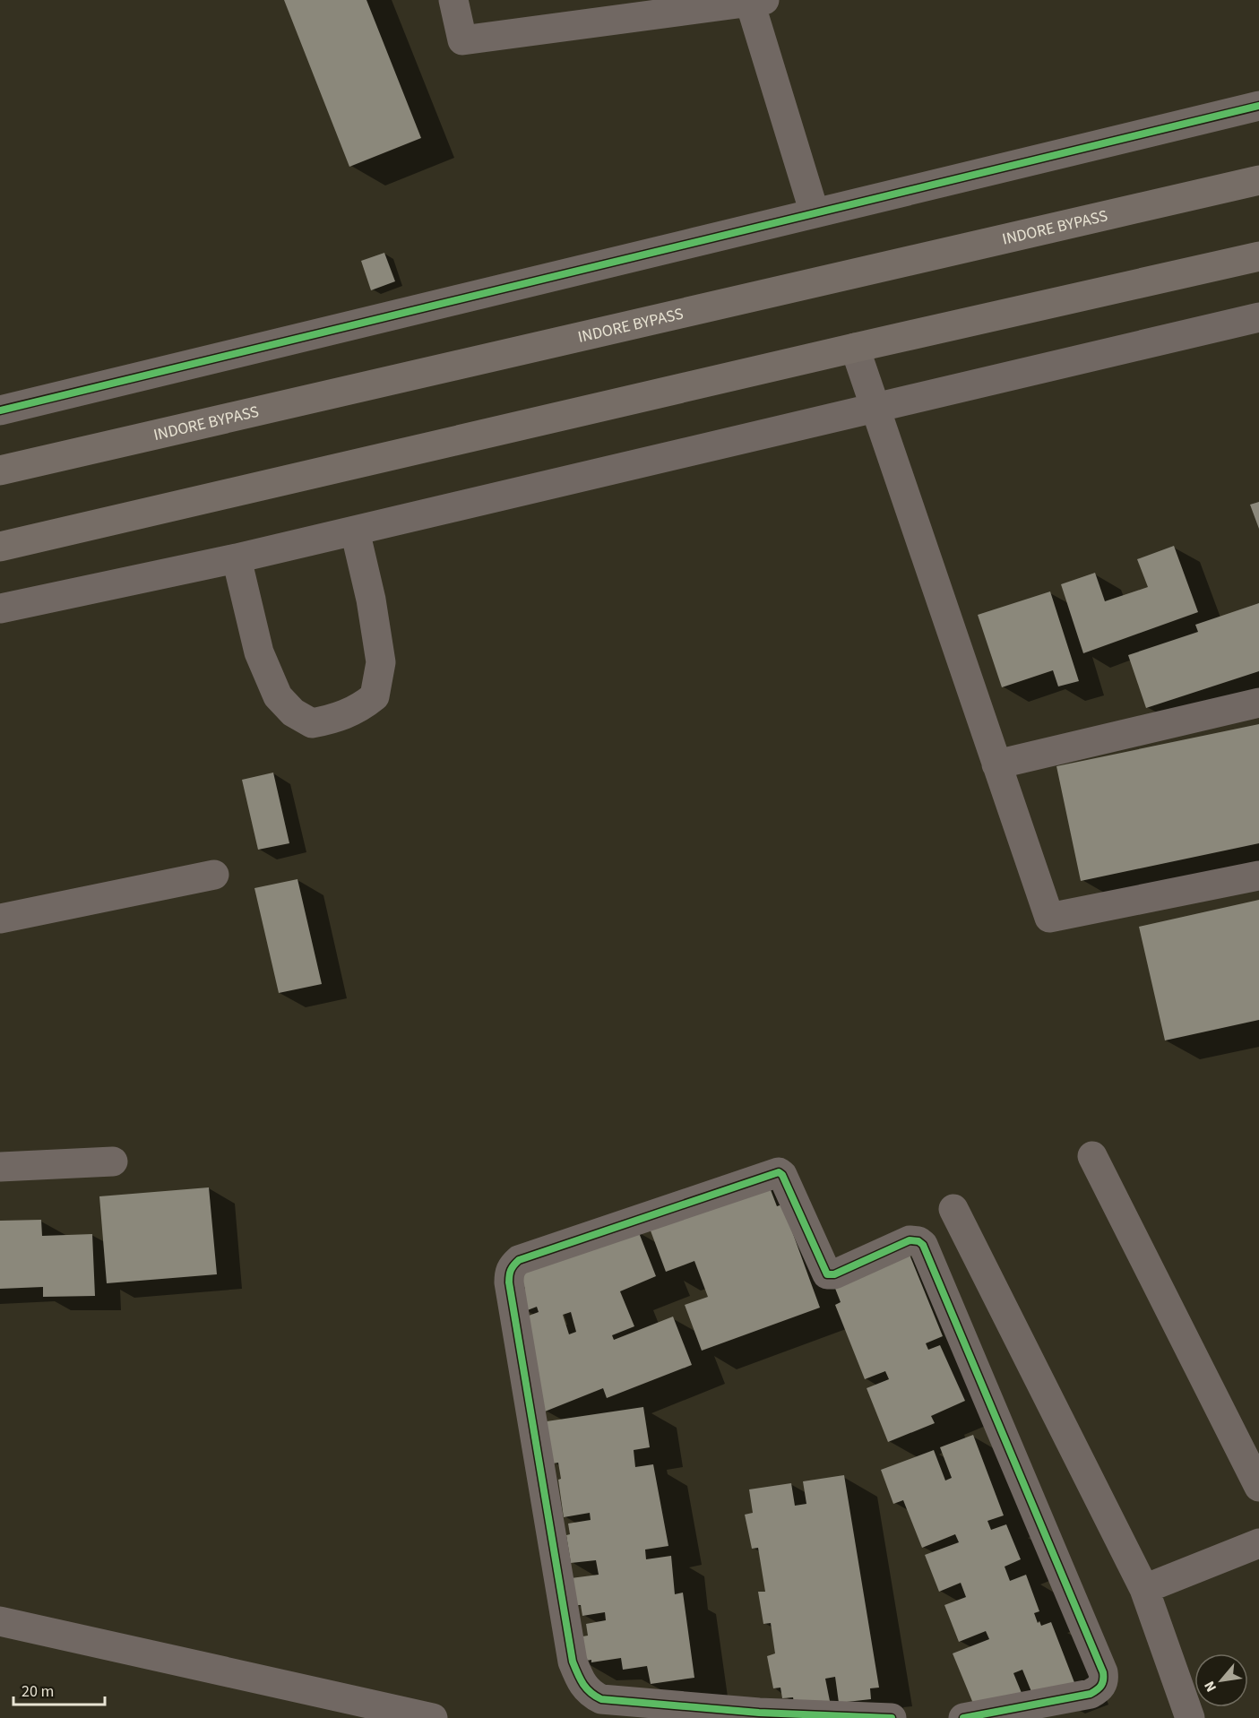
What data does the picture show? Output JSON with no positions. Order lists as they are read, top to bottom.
{
  "streets": {
    "highway": ["INDORE BYPASS"]
  },
  "scale_bar": "20 m",
  "north": "bottom left"
}
